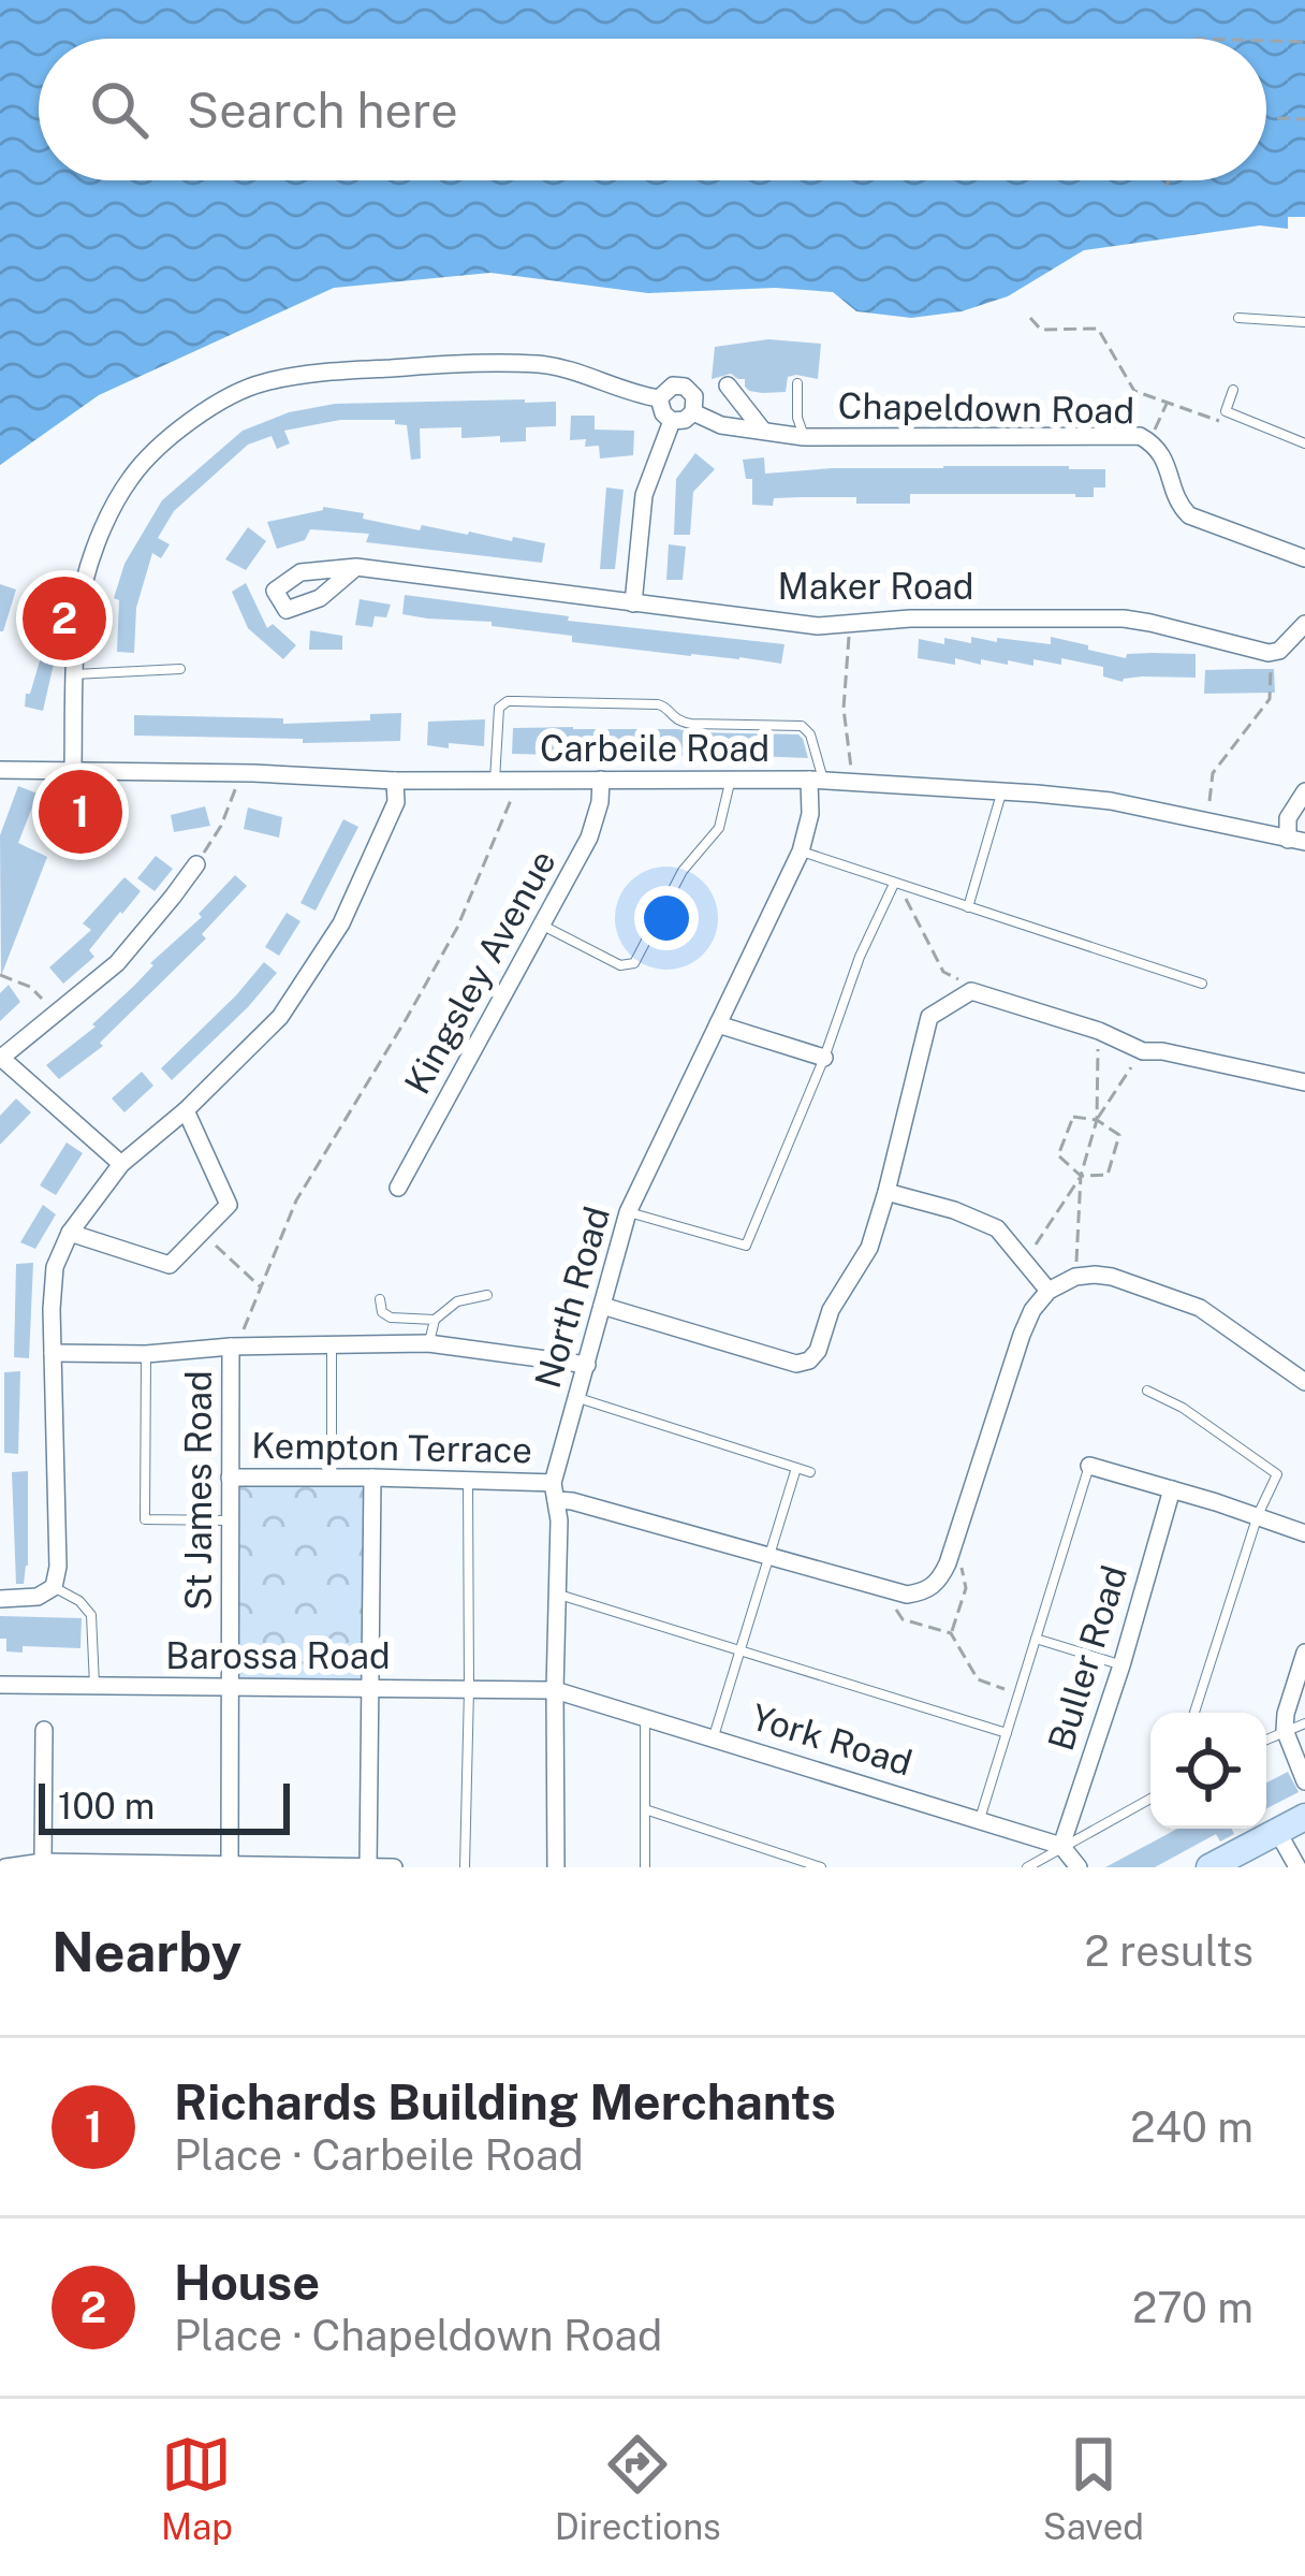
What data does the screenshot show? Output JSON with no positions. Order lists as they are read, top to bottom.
{
  "streets": {
    "street": [
      "Chapeldown Road",
      "Maker Road",
      "Carbeile Road",
      "Kingsley Avenue",
      "North Road",
      "Kempton Terrace",
      "St James Road",
      "Barossa Road",
      "Buller Road",
      "York Road"
    ]
  },
  "crossings": [
    ["Chapeldown Road", "Carbeile Road"],
    ["Carbeile Road", "Kingsley Avenue"],
    ["Carbeile Road", "North Road"],
    ["North Road", "Kempton Terrace"],
    ["North Road", "Barossa Road"],
    ["North Road", "York Road"],
    ["Kempton Terrace", "St James Road"],
    ["St James Road", "Barossa Road"],
    ["Barossa Road", "York Road"],
    ["Buller Road", "York Road"]
  ],
  "scale_bar": "100 m",
  "page": {
    "search": "Search here",
    "pins": ["2", "1"],
    "scale": "100 m",
    "heading": ["Nearby", "2 results"],
    "list": [
      {
        "mark": "1",
        "name": "Richards Building Merchants",
        "note": "Place · Carbeile Road",
        "value": "240 m"
      },
      {
        "mark": "2",
        "name": "House",
        "note": "Place · Chapeldown Road",
        "value": "270 m"
      }
    ],
    "nav": ["Map", "Directions", "Saved"]
  }
}
